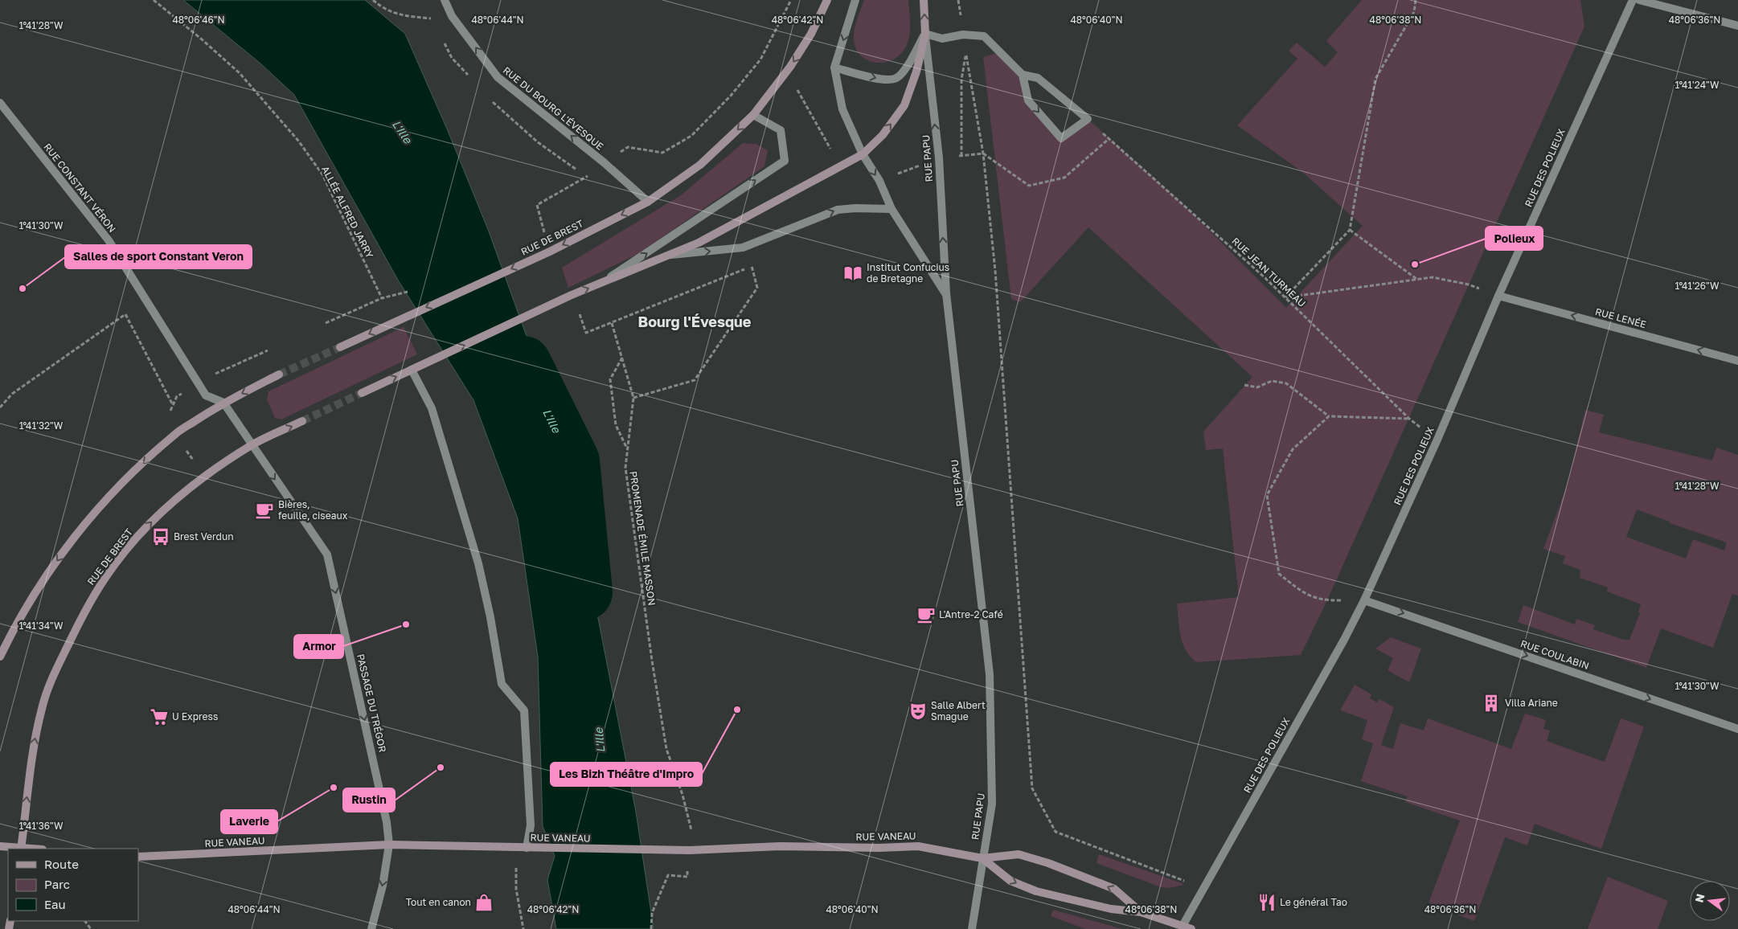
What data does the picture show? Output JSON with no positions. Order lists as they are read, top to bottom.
{
  "streets": {
    "main road": ["RUE DE BREST", "RUE VANEAU"],
    "street": [
      "RUE DU BOURG L'ÉVESQUE",
      "RUE PAPU",
      "RUE DES POLIEUX",
      "RUE CONSTANT VÉRON",
      "RUE LENÉE",
      "RUE COULABIN",
      "PASSAGE DU TRÉGOR"
    ],
    "path": ["ALLÉE ALFRED JARRY", "RUE JEAN TURMEAU", "PROMENADE ÉMILE MASSON"]
  },
  "crossings": [
    ["RUE DU BOURG L'ÉVESQUE", "RUE DE BREST"],
    ["RUE PAPU", "RUE VANEAU"],
    ["RUE DES POLIEUX", "RUE JEAN TURMEAU"],
    ["RUE DES POLIEUX", "RUE LENÉE"],
    ["RUE DES POLIEUX", "RUE COULABIN"],
    ["RUE DES POLIEUX", "RUE VANEAU"],
    ["RUE CONSTANT VÉRON", "PASSAGE DU TRÉGOR"],
    ["RUE DE BREST", "PASSAGE DU TRÉGOR"],
    ["PASSAGE DU TRÉGOR", "RUE VANEAU"]
  ],
  "one_way": [
    "RUE DU BOURG L'ÉVESQUE",
    "RUE LENÉE",
    "RUE COULABIN",
    "PASSAGE DU TRÉGOR"
  ],
  "districts": ["Bourg l'Évesque"],
  "water": ["L'Ille"],
  "places": {
    "other": [
      "Polieux",
      "Salles de sport Constant Veron",
      "Armor",
      "Les Bizh Théâtre d'Impro",
      "Rustin",
      "Laverie"
    ],
    "library": ["Institut Confucius de Bretagne"],
    "cafe": ["Bières, feuille, ciseaux", "L'Antre-2 Café"],
    "bus stop": ["Brest Verdun"],
    "building": ["Villa Ariane"],
    "theatre": ["Salle Albert Smague"],
    "supermarket": ["U Express"],
    "shop": ["Tout en canon"],
    "restaurant": ["Le général Tao"]
  },
  "legend": ["Route", "Parc", "Eau"],
  "north": "left",
  "coordinates": [
    "48°06'46\"N",
    "48°06'44\"N",
    "48°06'42\"N",
    "48°06'40\"N",
    "48°06'38\"N",
    "48°06'36\"N",
    "1°41'28\"W",
    "1°41'24\"W",
    "1°41'30\"W",
    "1°41'26\"W",
    "1°41'32\"W",
    "1°41'34\"W",
    "1°41'36\"W"
  ]
}
